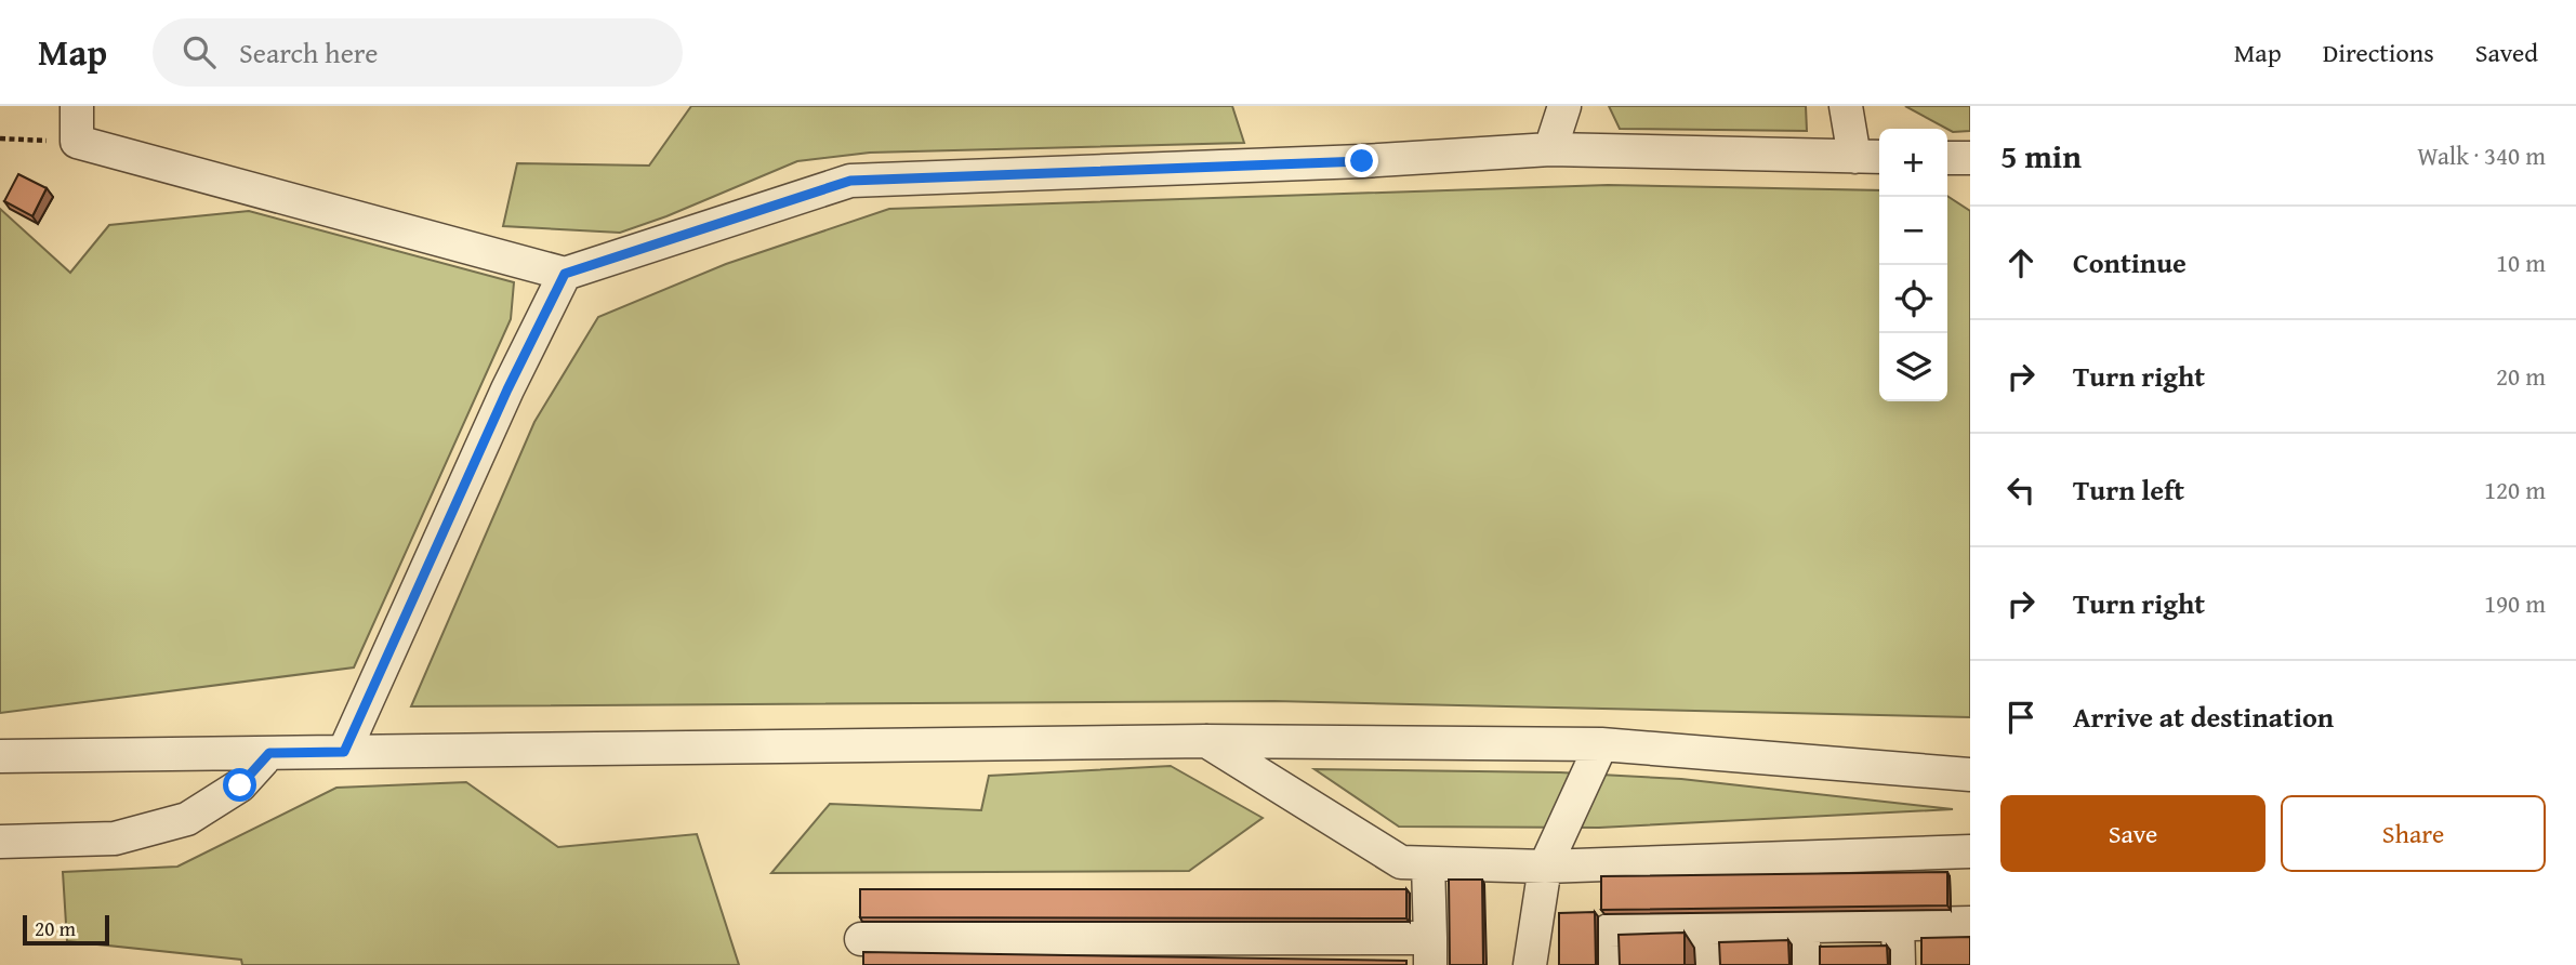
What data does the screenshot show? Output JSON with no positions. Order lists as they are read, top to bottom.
{
  "scale_bar": "20 m",
  "page": {
    "header": "Map",
    "search": "Search here",
    "nav": ["Map", "Directions", "Saved"],
    "heading": ["5 min", "Walk · 340 m"],
    "map_buttons": ["+", "−"],
    "list": [
      ["Continue", "10 m"],
      ["Turn right", "20 m"],
      ["Turn left", "120 m"],
      ["Turn right", "190 m"],
      "Arrive at destination"
    ],
    "buttons": ["Save", "Share"],
    "scale": "20 m"
  }
}
